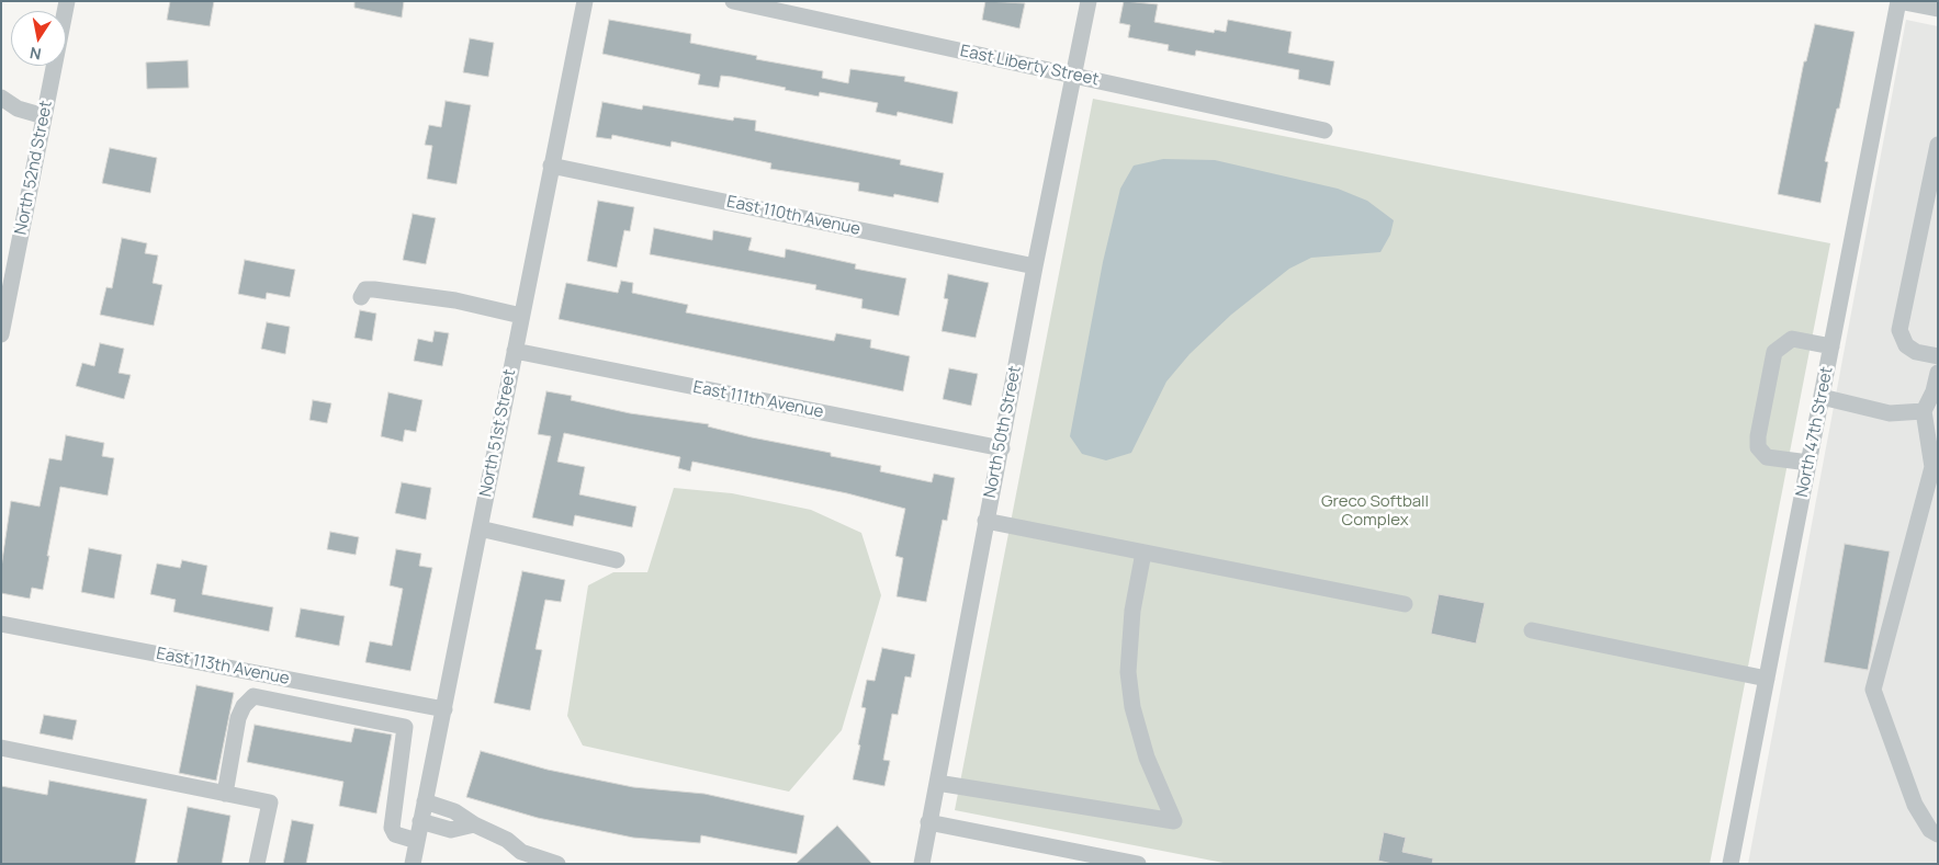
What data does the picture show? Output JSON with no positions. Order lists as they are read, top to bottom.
{
  "streets": {
    "street": [
      "East Liberty Street",
      "North 52nd Street",
      "East 110th Avenue",
      "East 111th Avenue",
      "North 50th Street",
      "North 47th Street",
      "North 51st Street",
      "East 113th Avenue"
    ]
  },
  "crossings": [
    ["East Liberty Street", "North 50th Street"],
    ["East 110th Avenue", "North 50th Street"],
    ["East 110th Avenue", "North 51st Street"],
    ["East 111th Avenue", "North 50th Street"],
    ["East 111th Avenue", "North 51st Street"],
    ["North 51st Street", "East 113th Avenue"]
  ],
  "parks": ["Greco Softball Complex"],
  "north": "bottom"
}
